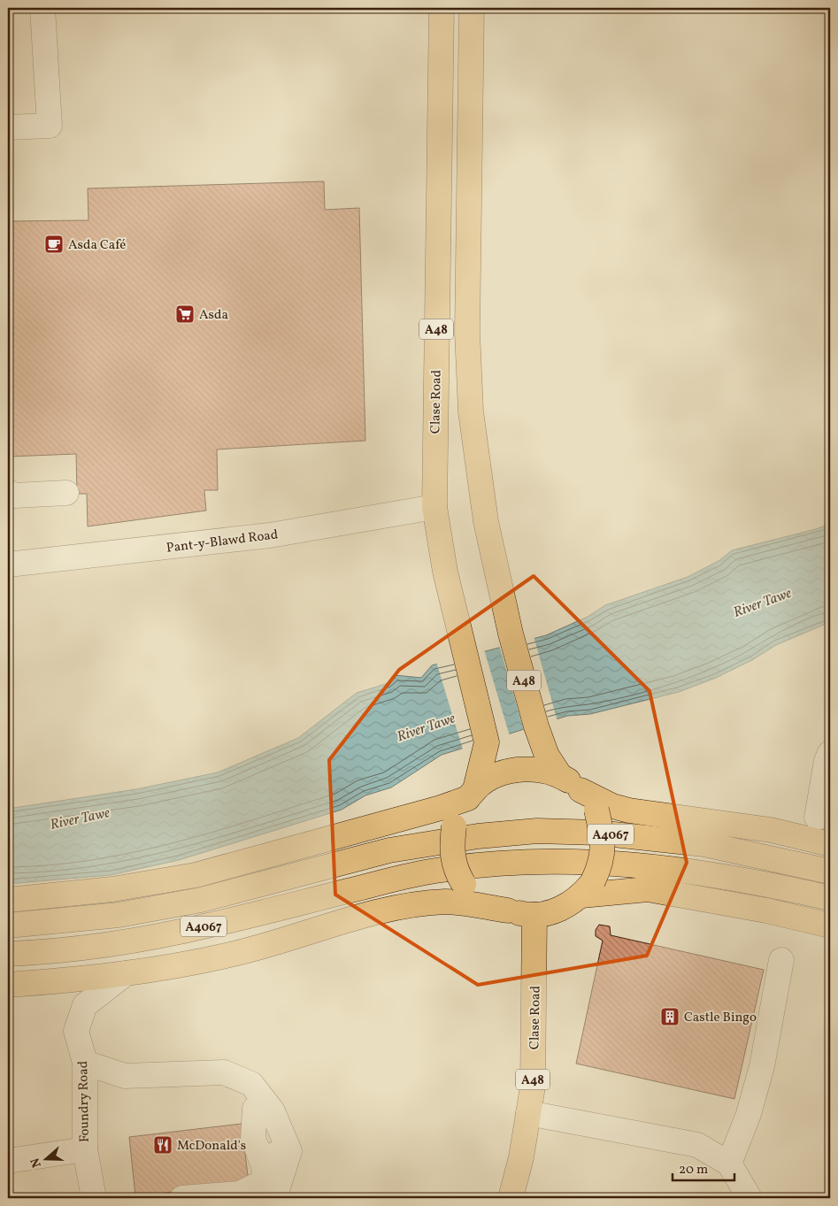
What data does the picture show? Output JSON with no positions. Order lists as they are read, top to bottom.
{
  "streets": {
    "main road": ["A48", "Clase Road", "A4067"],
    "street": ["Pant-y-Blawd Road", "Foundry Road"]
  },
  "crossings": [
    ["A48", "Clase Road"],
    ["Clase Road", "Pant-y-Blawd Road"]
  ],
  "water": ["River Tawe"],
  "places": {
    "cafe": ["Asda Café"],
    "supermarket": ["Asda"],
    "building": ["Castle Bingo"],
    "restaurant": ["McDonald's"]
  },
  "scale_bar": "20 m",
  "north": "left"
}
